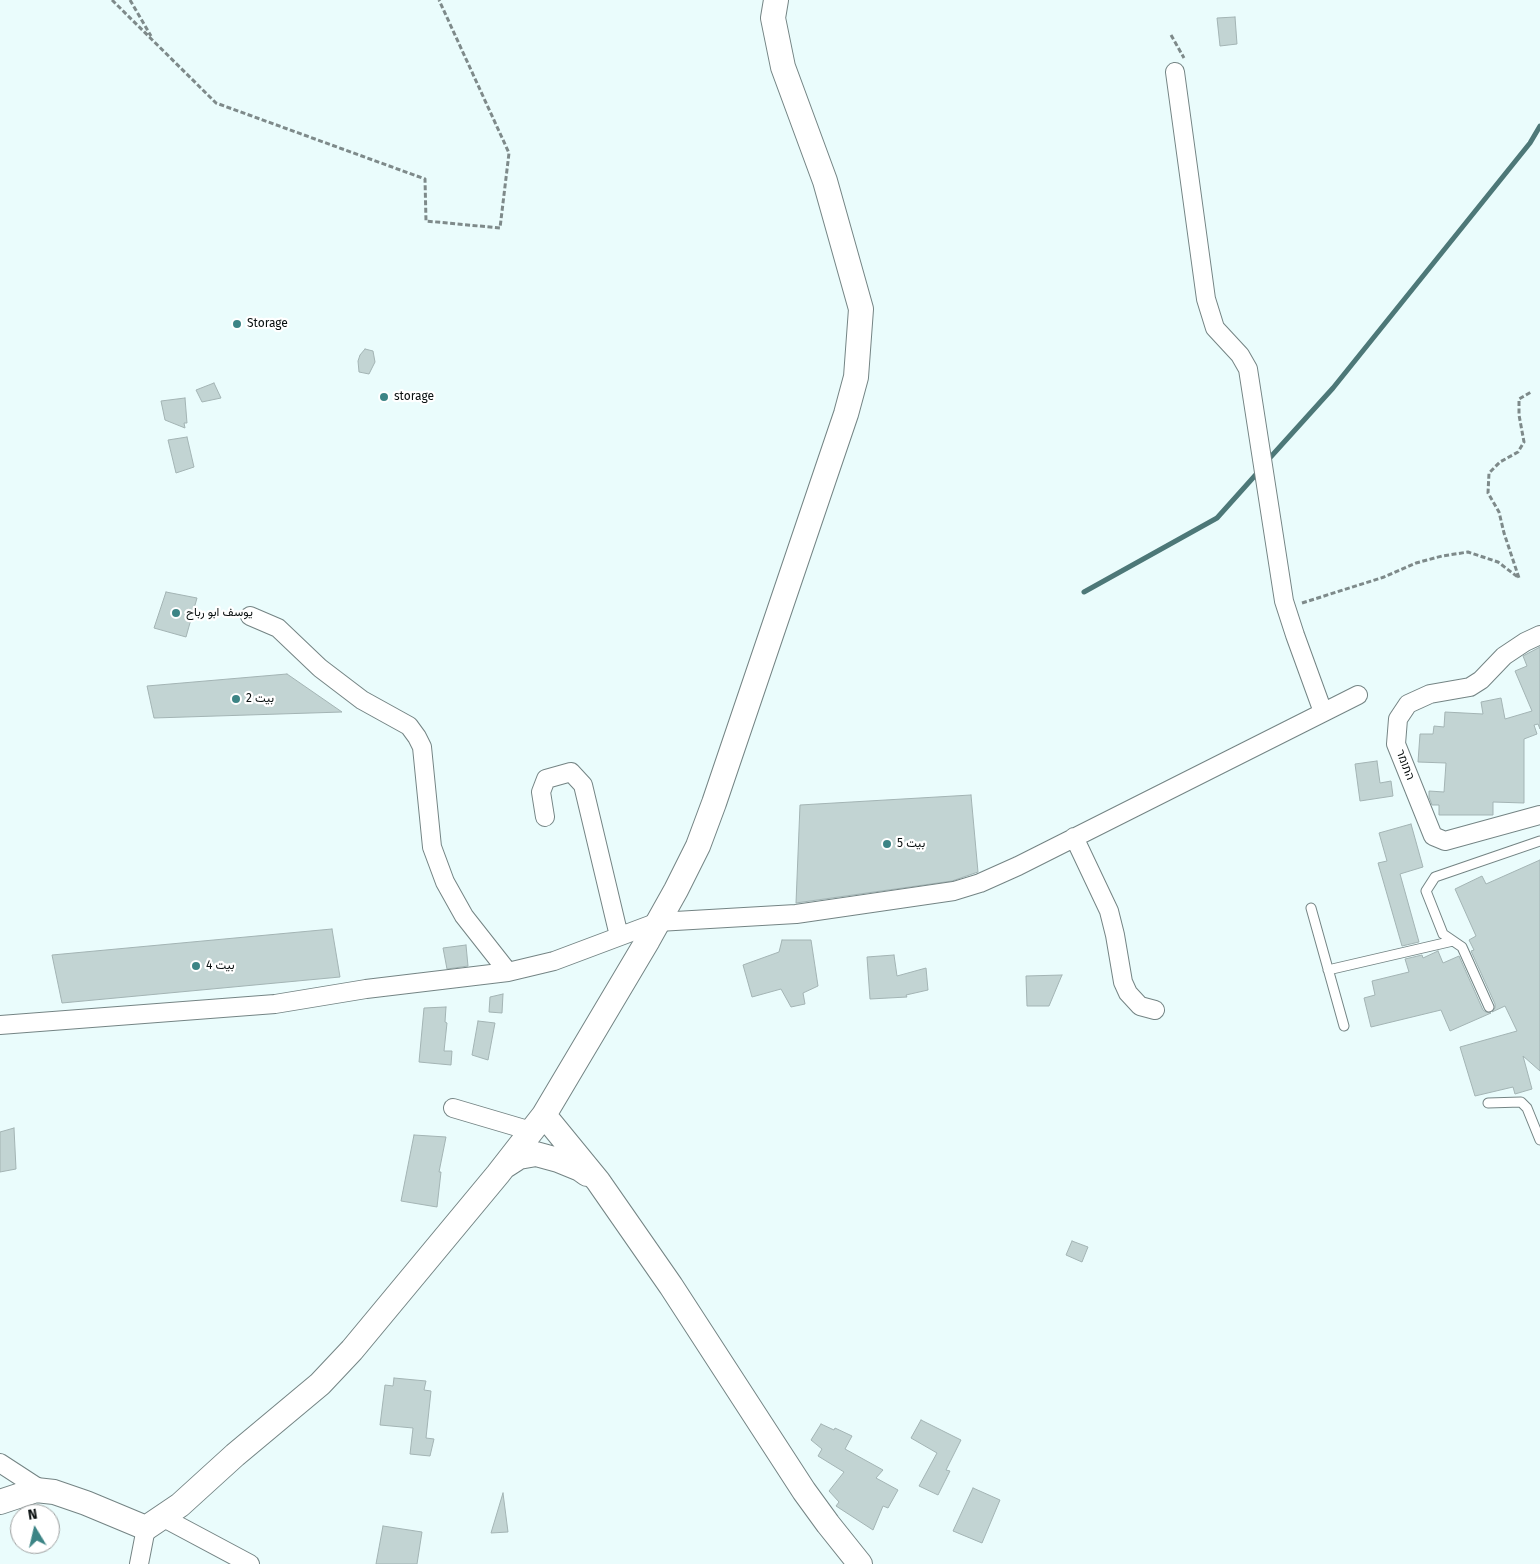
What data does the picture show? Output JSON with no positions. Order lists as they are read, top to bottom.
{
  "streets": {
    "street": ["התומר"]
  },
  "places": [
    "Storage",
    "storage",
    "يوسف ابو رباح",
    "بيت 2",
    "بيت 5",
    "بيت 4"
  ],
  "north": "top"
}
